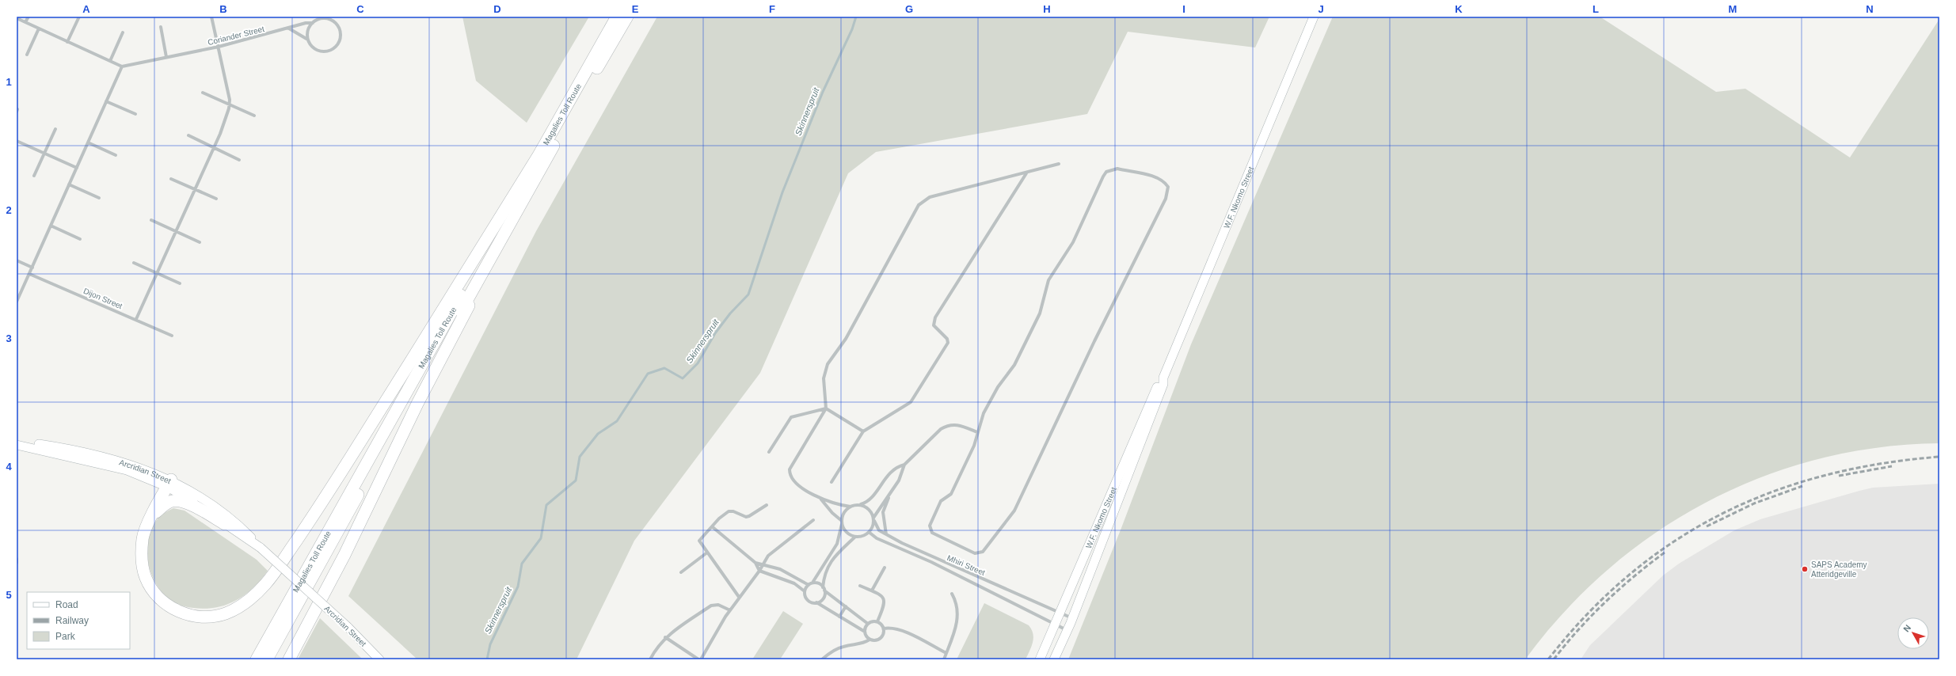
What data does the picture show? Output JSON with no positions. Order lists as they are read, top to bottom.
{
  "streets": {
    "highway": ["Magalies Toll Route"],
    "main road": ["W.F. Nkomo Street", "Arcridian Street"],
    "street": ["Coriander Street", "Dijon Street", "Mhiri Street"]
  },
  "crossings": [
    ["W.F. Nkomo Street", "Mhiri Street"]
  ],
  "water": ["Skinnerspruit"],
  "places": ["SAPS Academy Atteridgeville"],
  "legend": ["Road", "Railway", "Park"],
  "north": "top left",
  "grid": {
    "columns": [
      "A",
      "B",
      "C",
      "D",
      "E",
      "F",
      "G",
      "H",
      "I",
      "J",
      "K",
      "L",
      "M",
      "N"
    ],
    "rows": [
      "1",
      "2",
      "3",
      "4",
      "5"
    ]
  }
}
